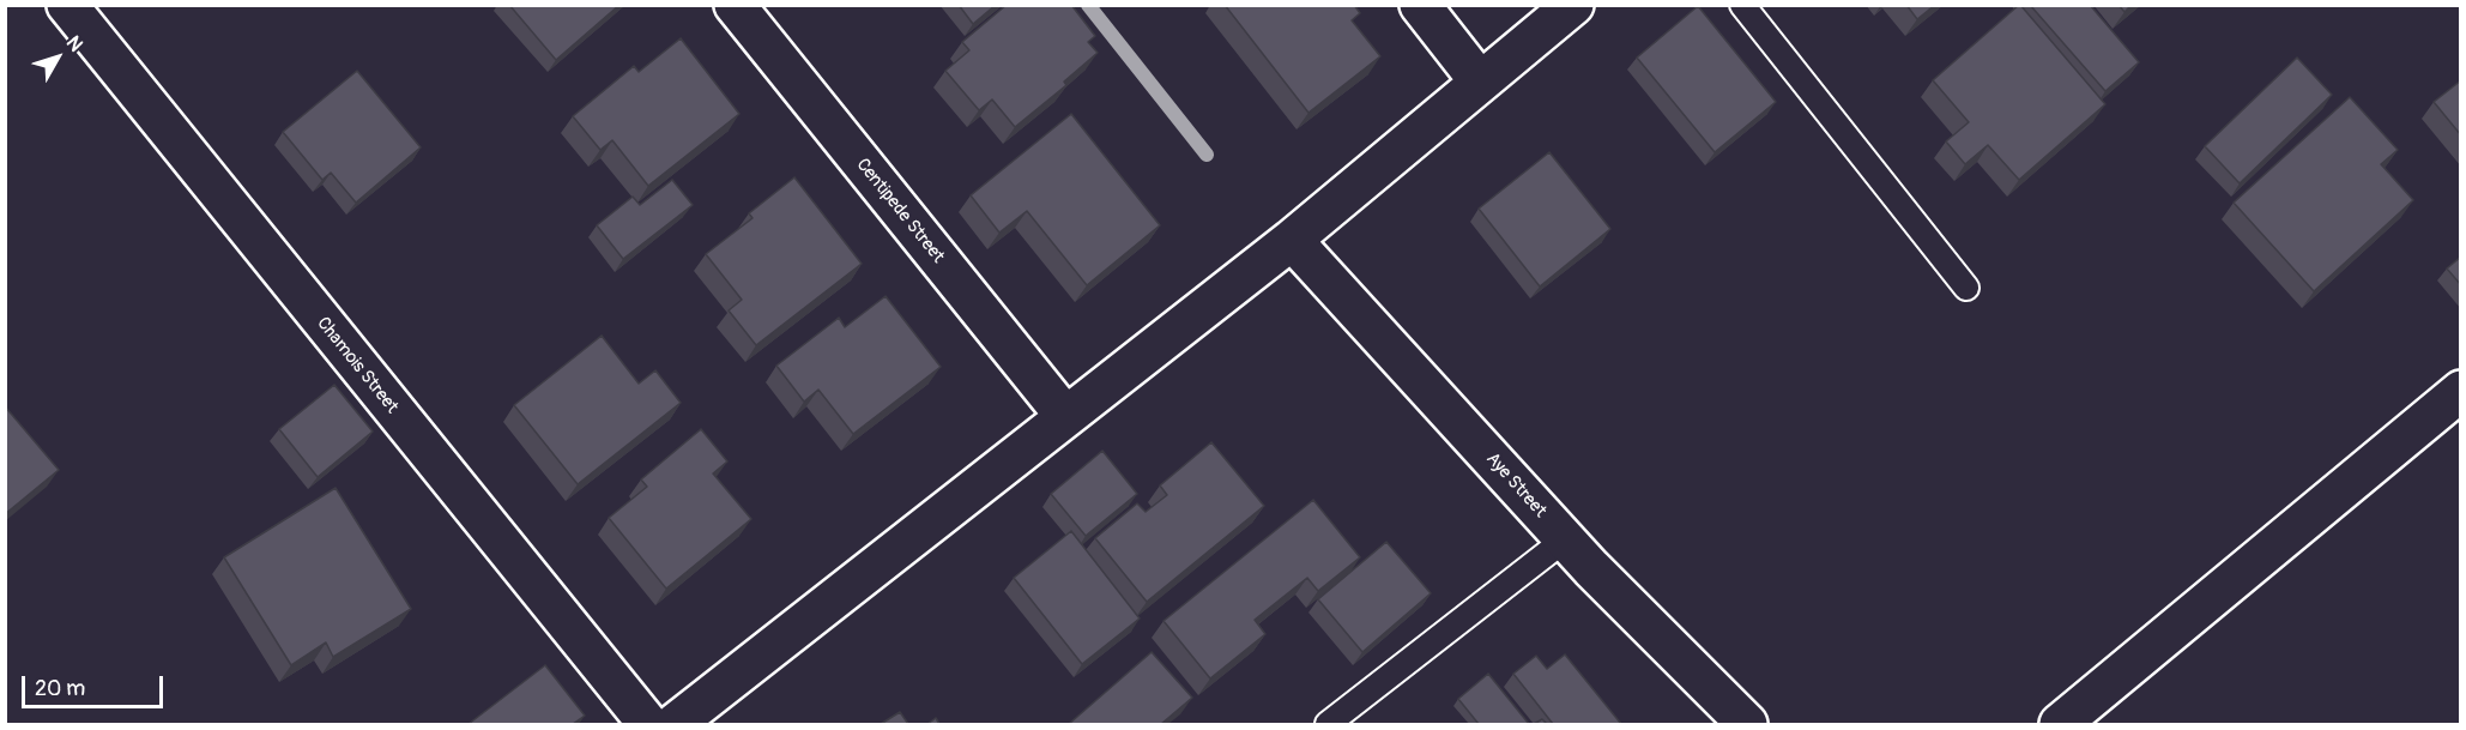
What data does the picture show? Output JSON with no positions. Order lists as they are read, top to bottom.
{
  "streets": {
    "street": ["Centipede Street", "Chamois Street", "Aye Street"]
  },
  "scale_bar": "20 m",
  "north": "top right"
}
